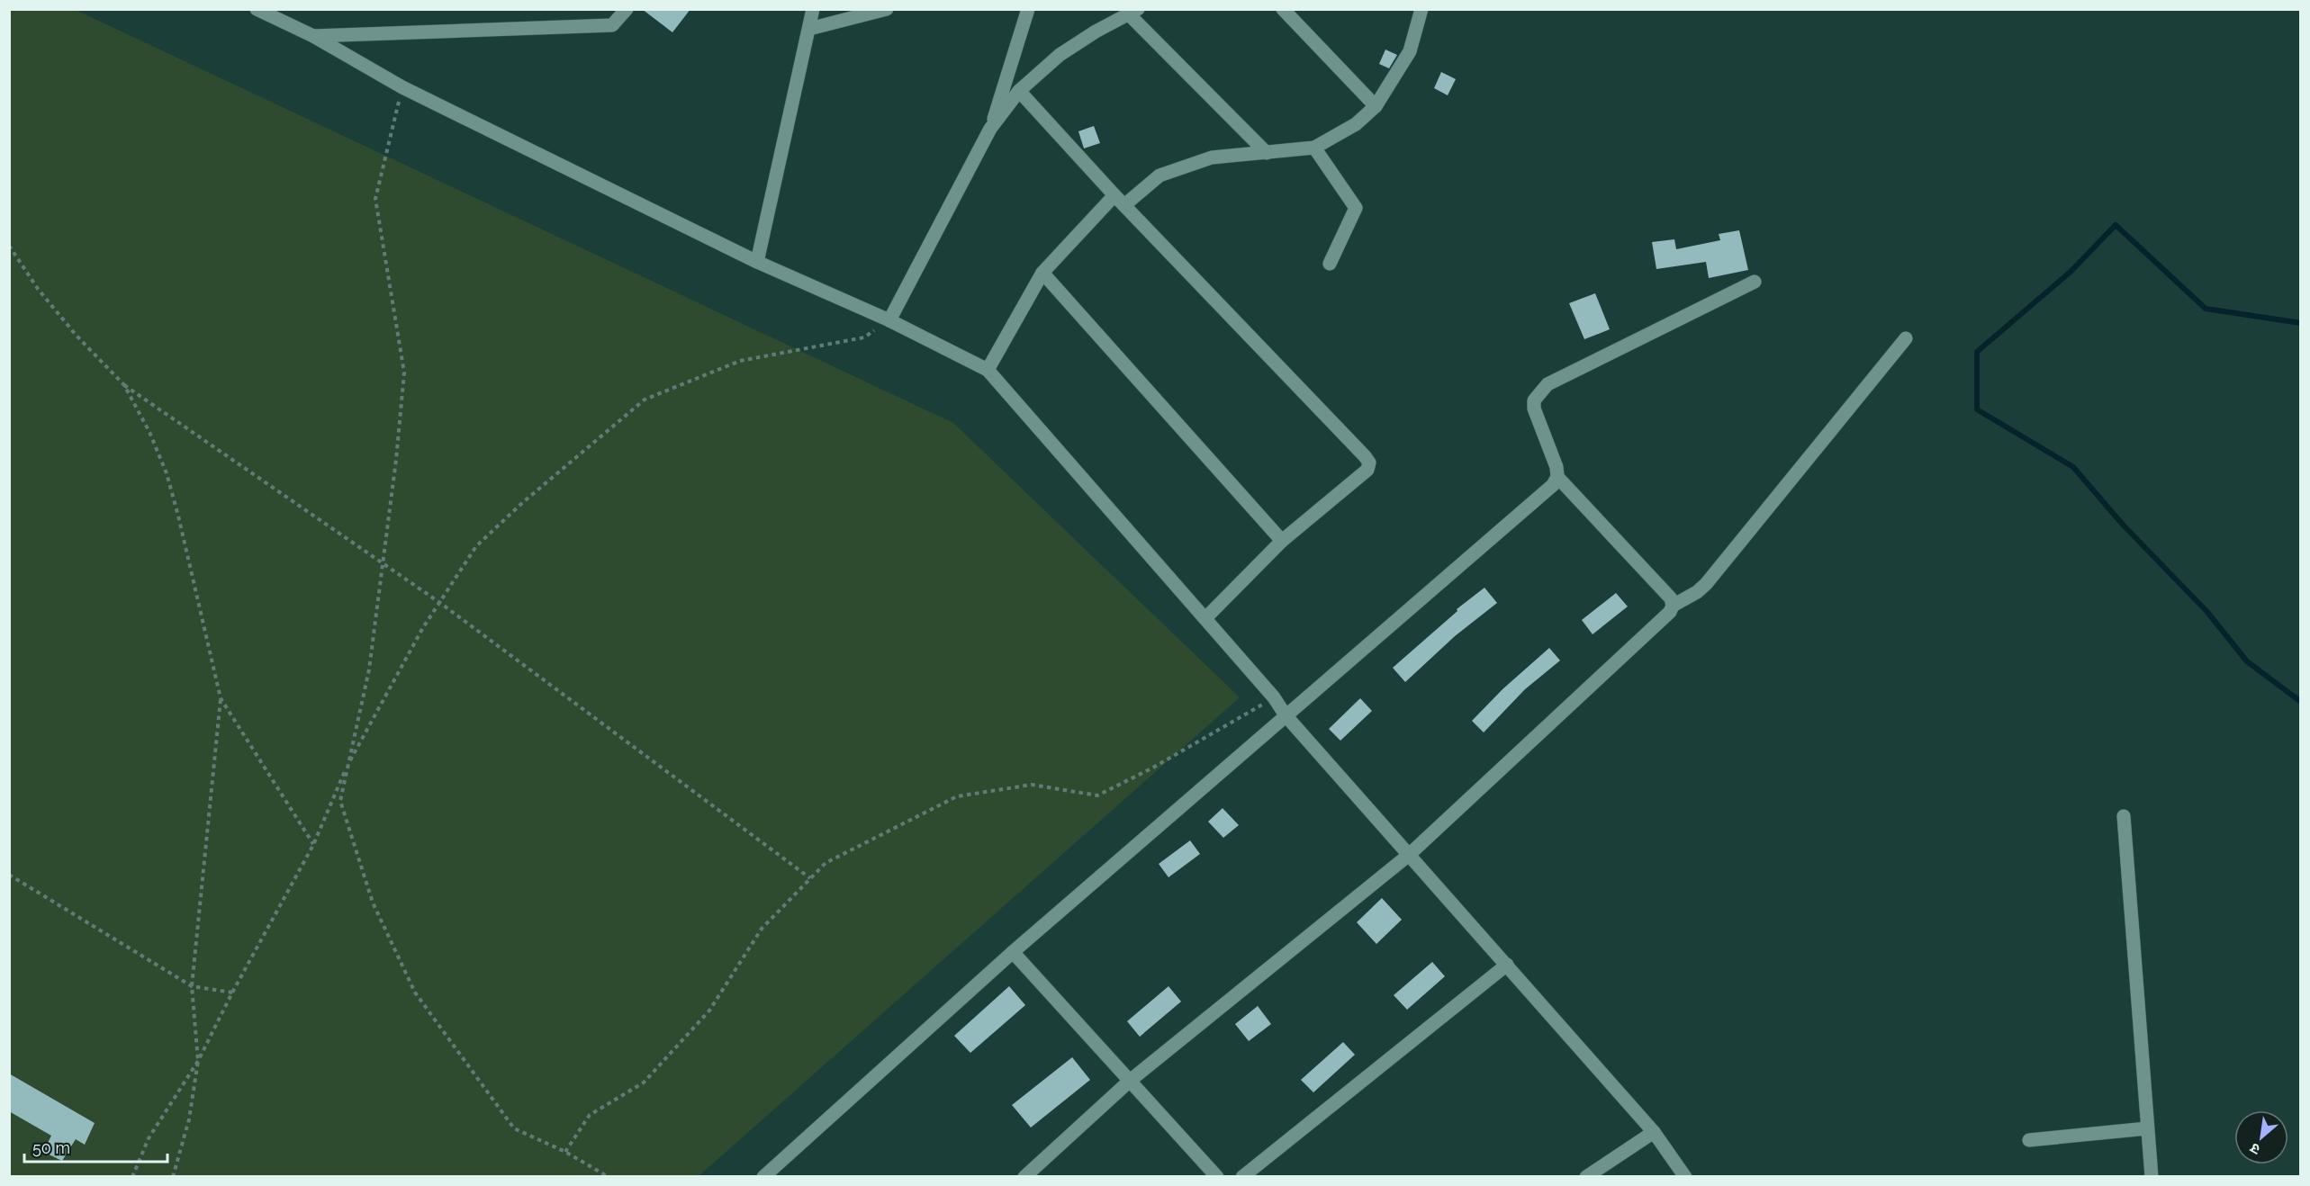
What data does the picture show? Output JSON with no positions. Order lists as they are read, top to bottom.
{
  "scale_bar": "50 m",
  "north": "bottom left"
}
